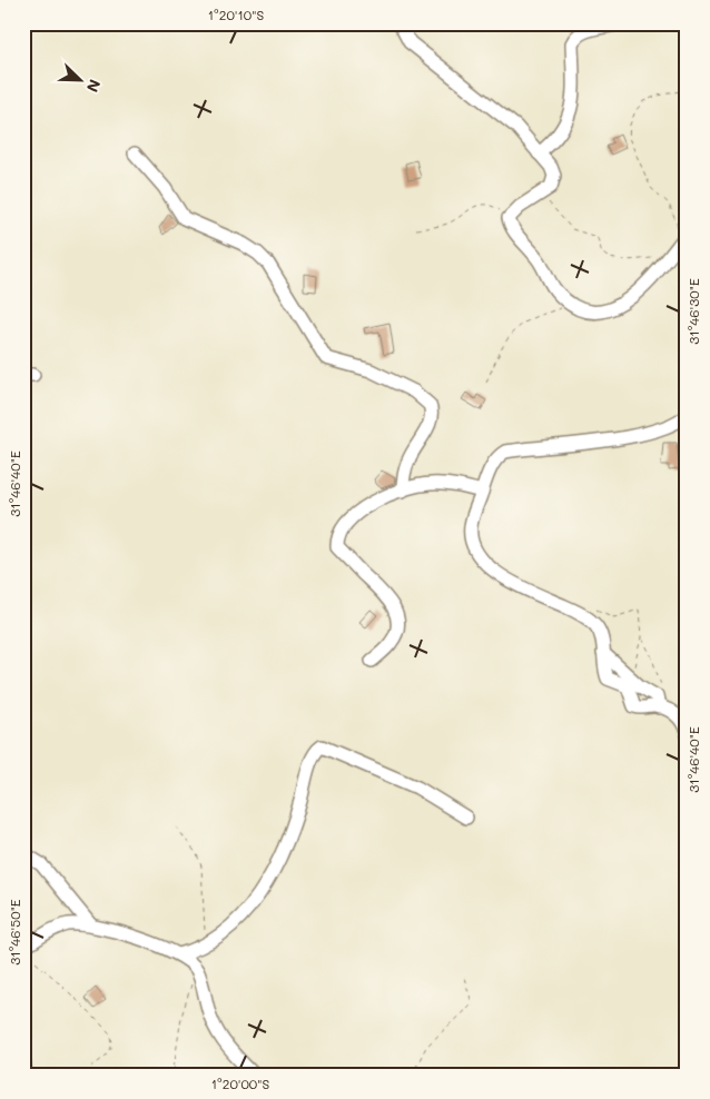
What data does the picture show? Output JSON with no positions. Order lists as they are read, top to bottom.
{
  "north": "bottom right",
  "coordinates": [
    "1°20'10\"S",
    "31°46'30\"E",
    "31°46'40\"E",
    "31°46'50\"E",
    "1°20'00\"S"
  ]
}
